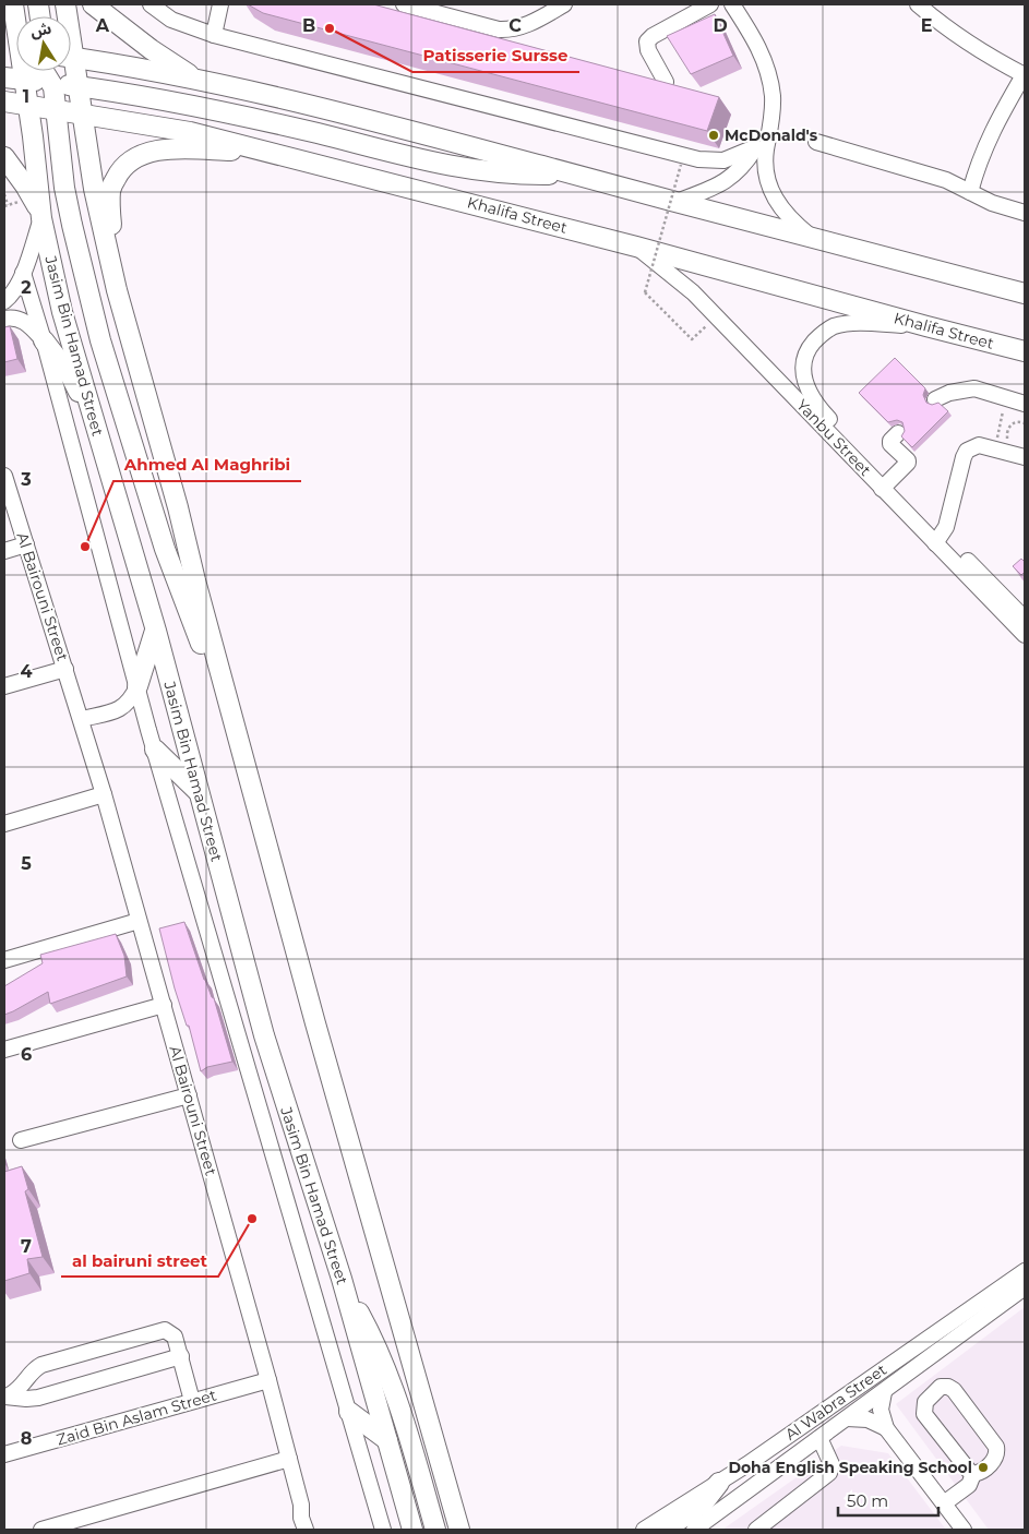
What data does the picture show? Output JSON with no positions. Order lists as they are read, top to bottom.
{
  "streets": {
    "main road": ["Khalifa Street", "Jasim Bin Hamad Street"],
    "street": [
      "Yanbu Street",
      "Al Bairouni Street",
      "Al Wabra Street",
      "Zaid Bin Aslam Street"
    ]
  },
  "crossings": [
    ["Khalifa Street", "Jasim Bin Hamad Street"],
    ["Khalifa Street", "Yanbu Street"],
    ["Al Bairouni Street", "Zaid Bin Aslam Street"]
  ],
  "places": [
    "Patisserie Sursse",
    "McDonald's",
    "Ahmed Al Maghribi",
    "al bairuni street",
    "Doha English Speaking School"
  ],
  "scale_bar": "50 m",
  "north": "top",
  "grid": {
    "columns": [
      "A",
      "B",
      "C",
      "D",
      "E"
    ],
    "rows": [
      "1",
      "2",
      "3",
      "4",
      "5",
      "6",
      "7",
      "8"
    ]
  }
}
